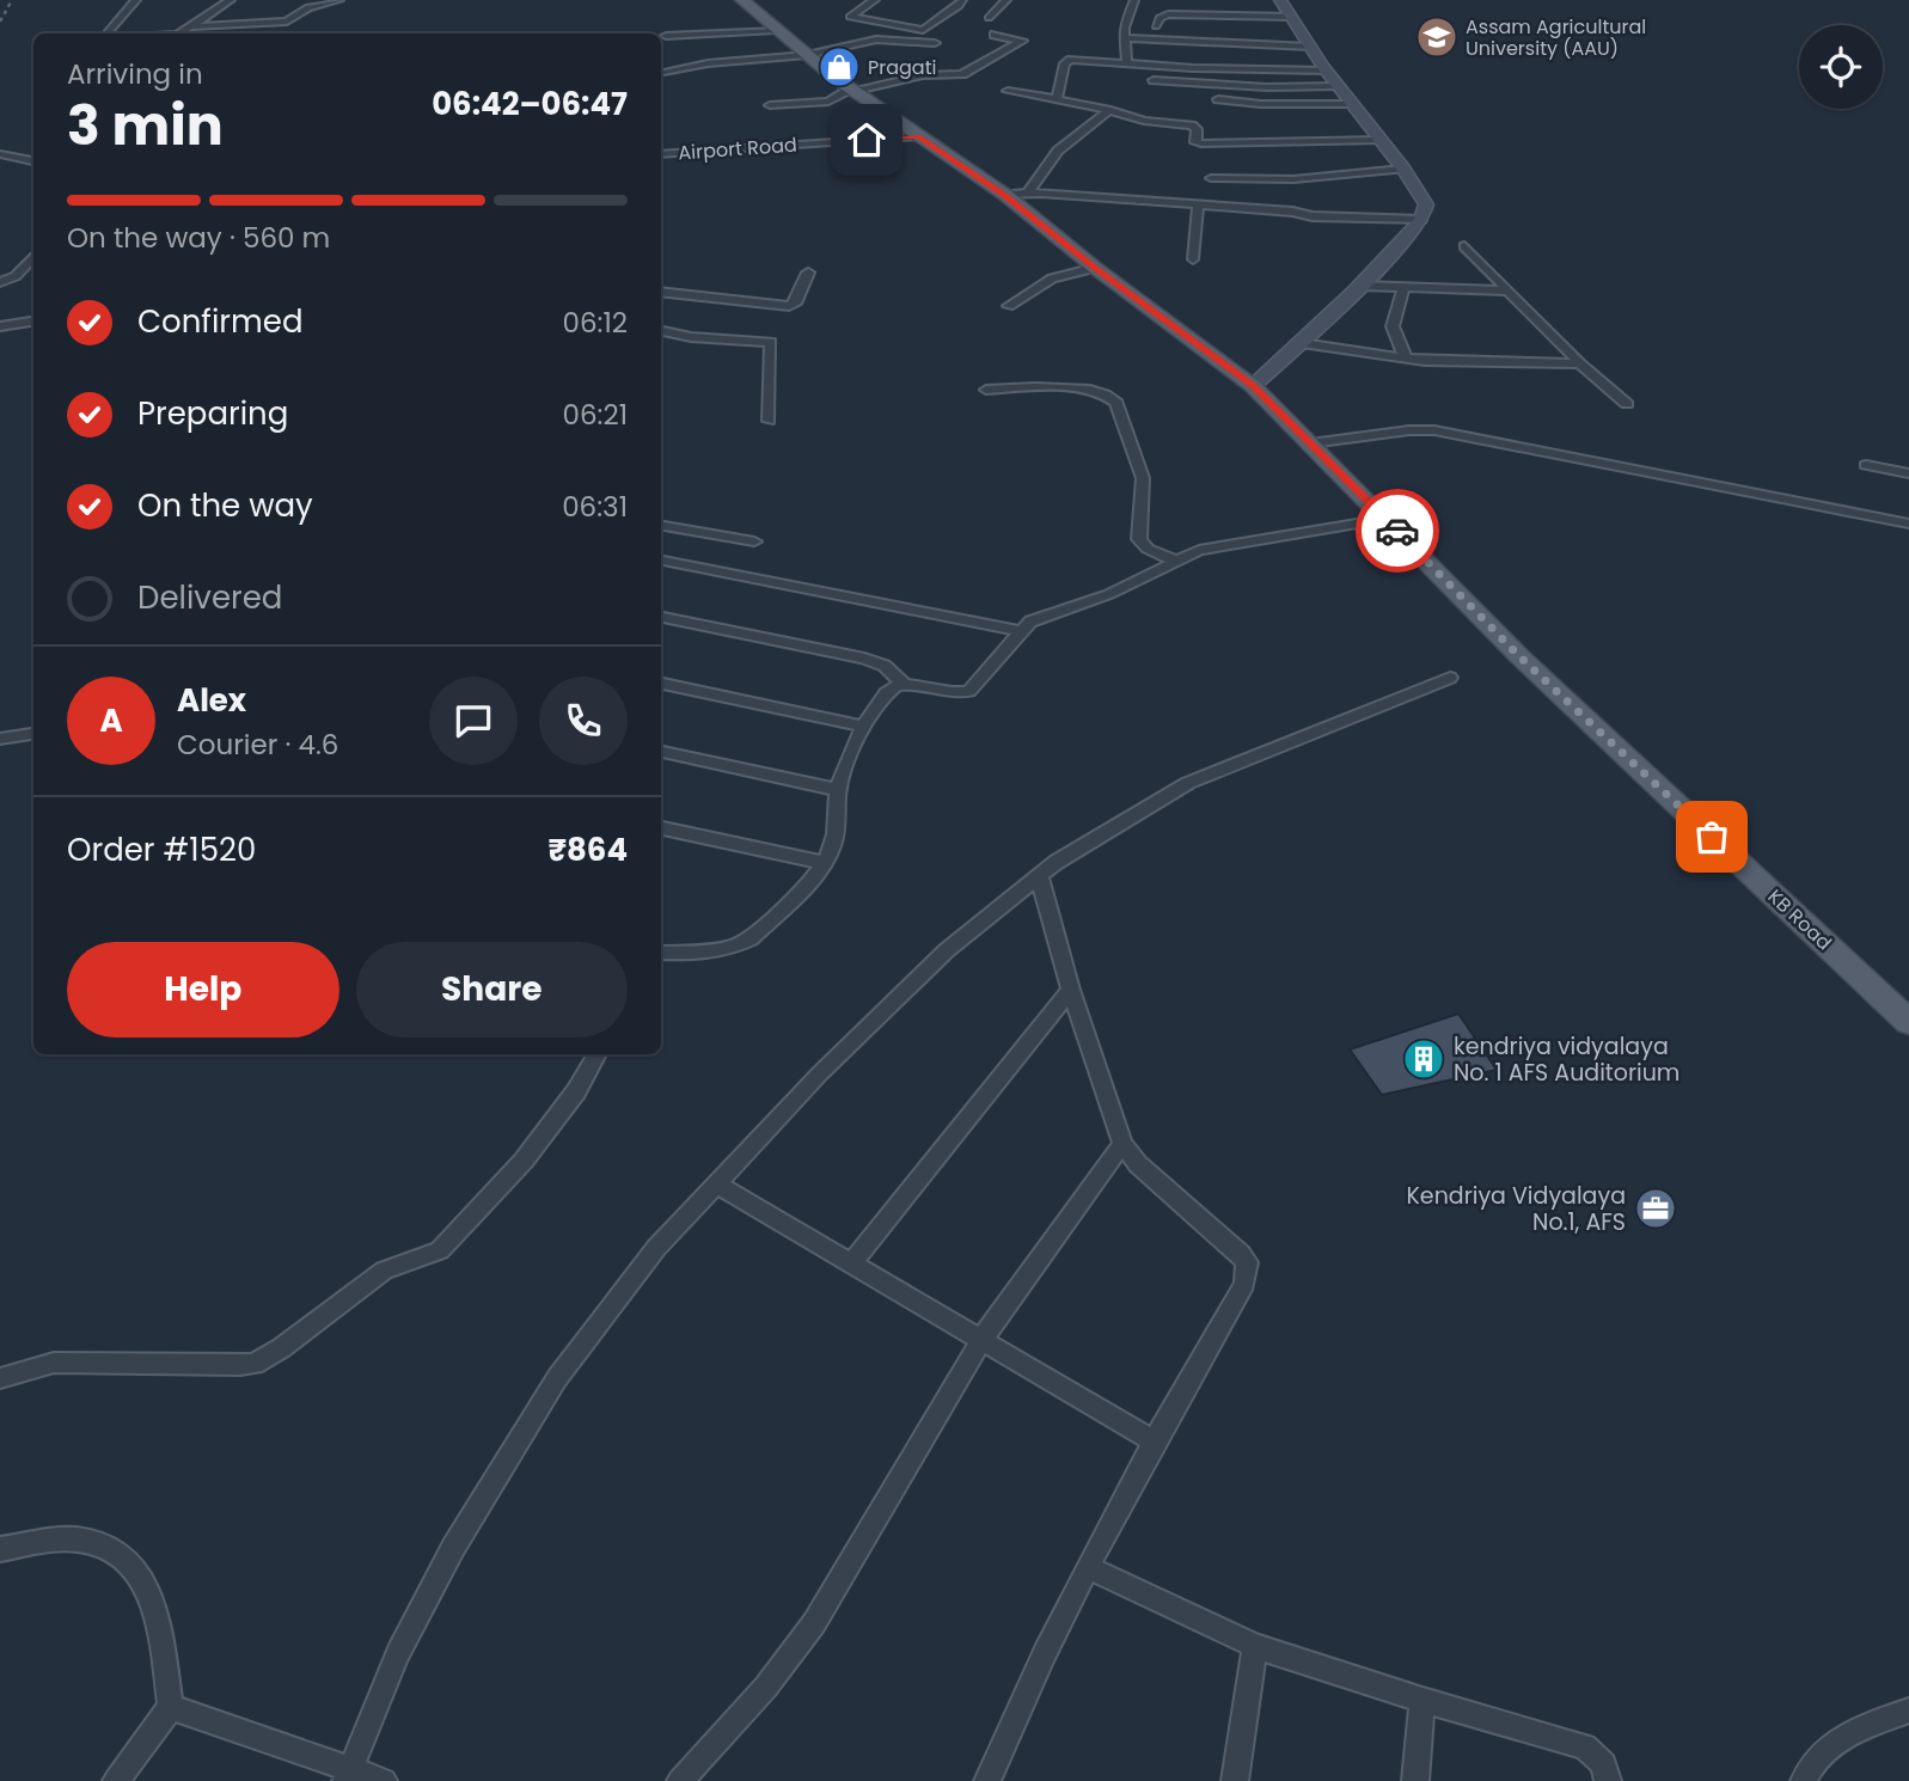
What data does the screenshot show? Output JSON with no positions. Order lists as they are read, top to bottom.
{
  "streets": {
    "main road": ["KB Road"],
    "street": ["Airport Road"]
  },
  "crossings": [
    ["Airport Road", "KB Road"]
  ],
  "places": {
    "school or university": ["Assam Agricultural University (AAU)"],
    "shop": ["Pragati"],
    "building": ["kendriya vidyalaya No. 1 AFS Auditorium"],
    "office": ["Kendriya Vidyalaya No.1, AFS"]
  },
  "page": {
    "heading": ["3 min", "Arriving in", "06:42–06:47"],
    "panel": [
      "Alex",
      "Courier · 4.6",
      "Order #1520",
      "₹864"
    ],
    "bar": "On the way · 560 m",
    "list": [
      ["Confirmed", "06:12"],
      ["Preparing", "06:21"],
      ["On the way", "06:31"],
      "Delivered"
    ],
    "round": "A",
    "buttons": ["Help", "Share"]
  }
}
